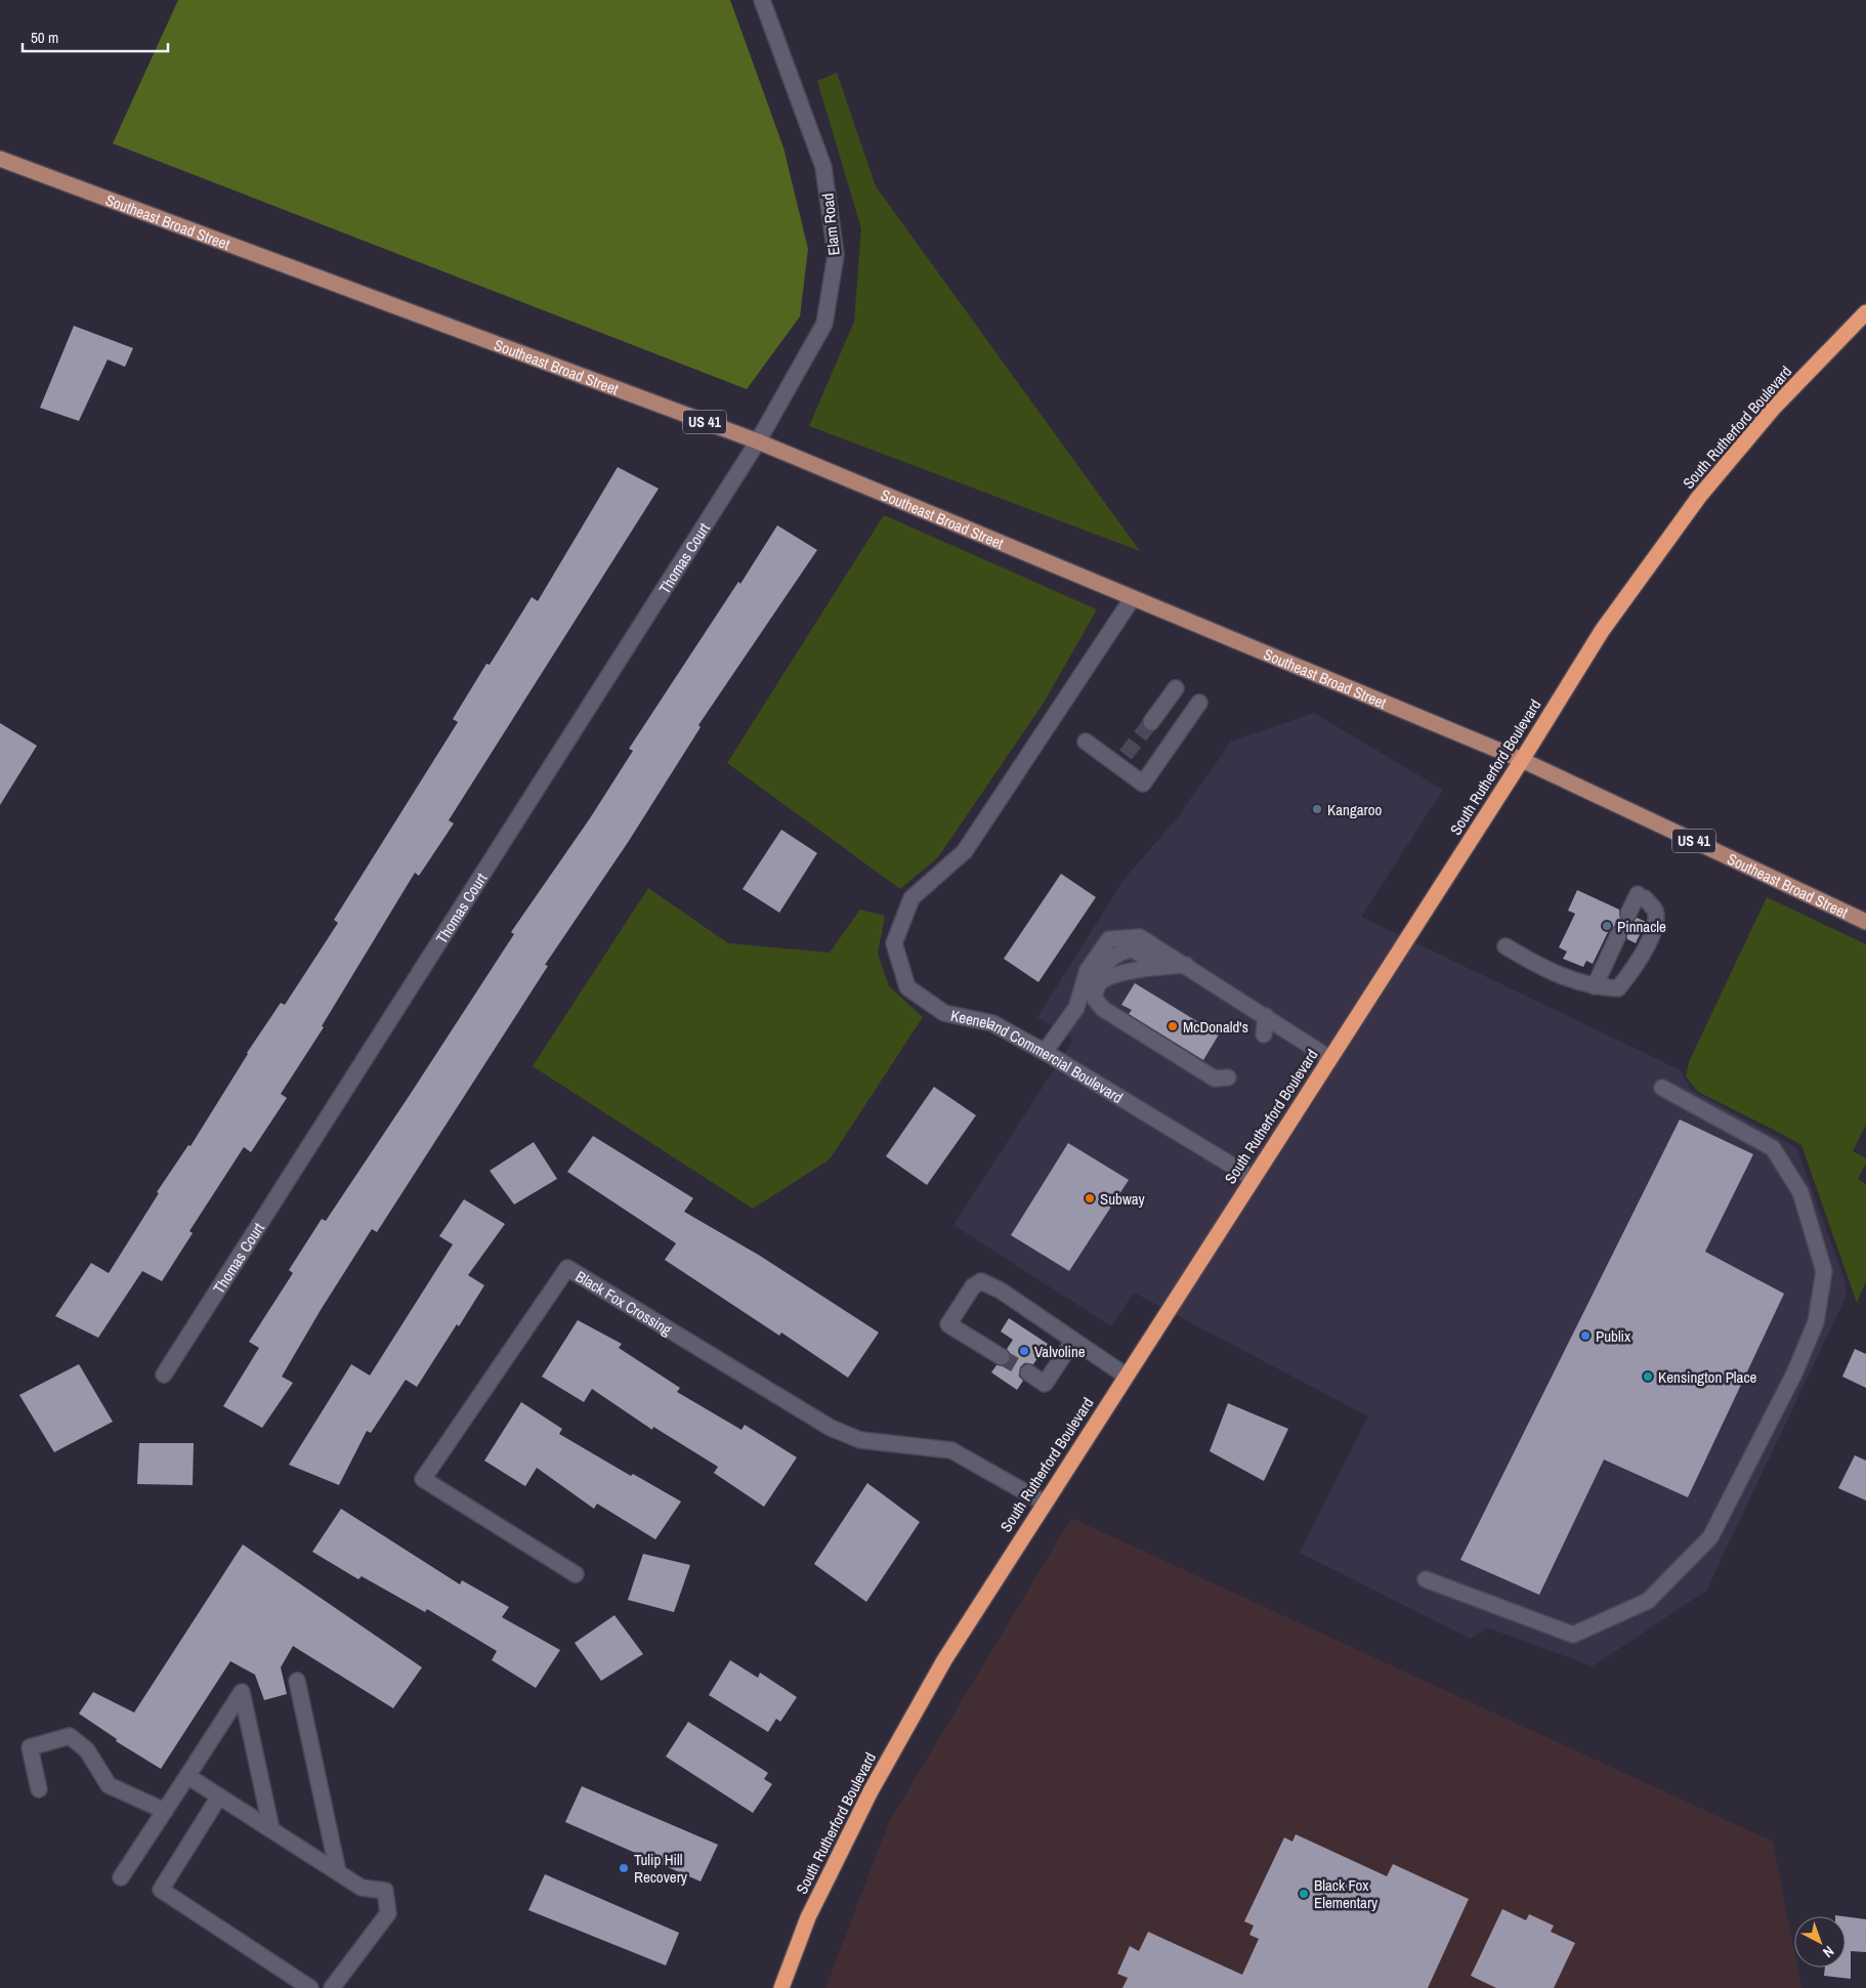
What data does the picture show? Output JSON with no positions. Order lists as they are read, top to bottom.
{
  "streets": {
    "highway": ["South Rutherford Boulevard"],
    "main road": ["Southeast Broad Street", "US 41"],
    "street": [
      "Elam Road",
      "Thomas Court",
      "Keeneland Commercial Boulevard",
      "Black Fox Crossing"
    ]
  },
  "crossings": [
    ["Southeast Broad Street", "Elam Road"],
    ["Southeast Broad Street", "South Rutherford Boulevard"],
    ["Southeast Broad Street", "Thomas Court"],
    ["Southeast Broad Street", "Keeneland Commercial Boulevard"],
    ["Elam Road", "Thomas Court"],
    ["South Rutherford Boulevard", "Keeneland Commercial Boulevard"],
    ["South Rutherford Boulevard", "Black Fox Crossing"]
  ],
  "places": [
    "Kangaroo",
    "Pinnacle",
    "McDonald's",
    "Subway",
    "Publix",
    "Valvoline",
    "Kensington Place",
    "Tulip Hill Recovery",
    "Black Fox Elementary"
  ],
  "scale_bar": "50 m",
  "north": "bottom right"
}
